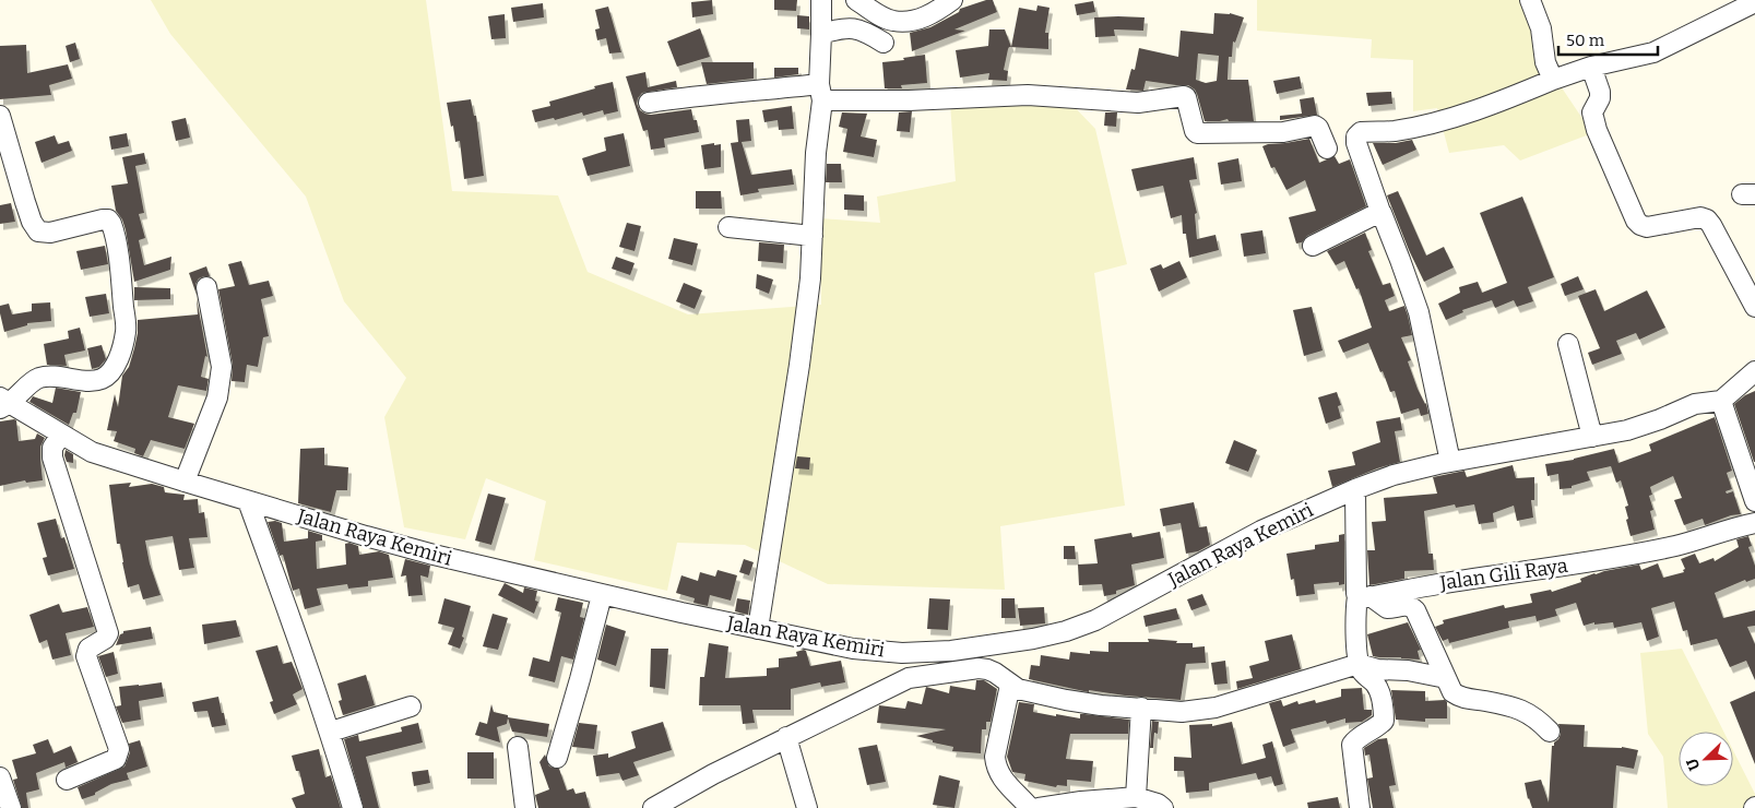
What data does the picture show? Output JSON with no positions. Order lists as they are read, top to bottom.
{
  "streets": {
    "street": ["Jalan Raya Kemiri", "Jalan Gili Raya"]
  },
  "scale_bar": "50 m",
  "north": "bottom left"
}
